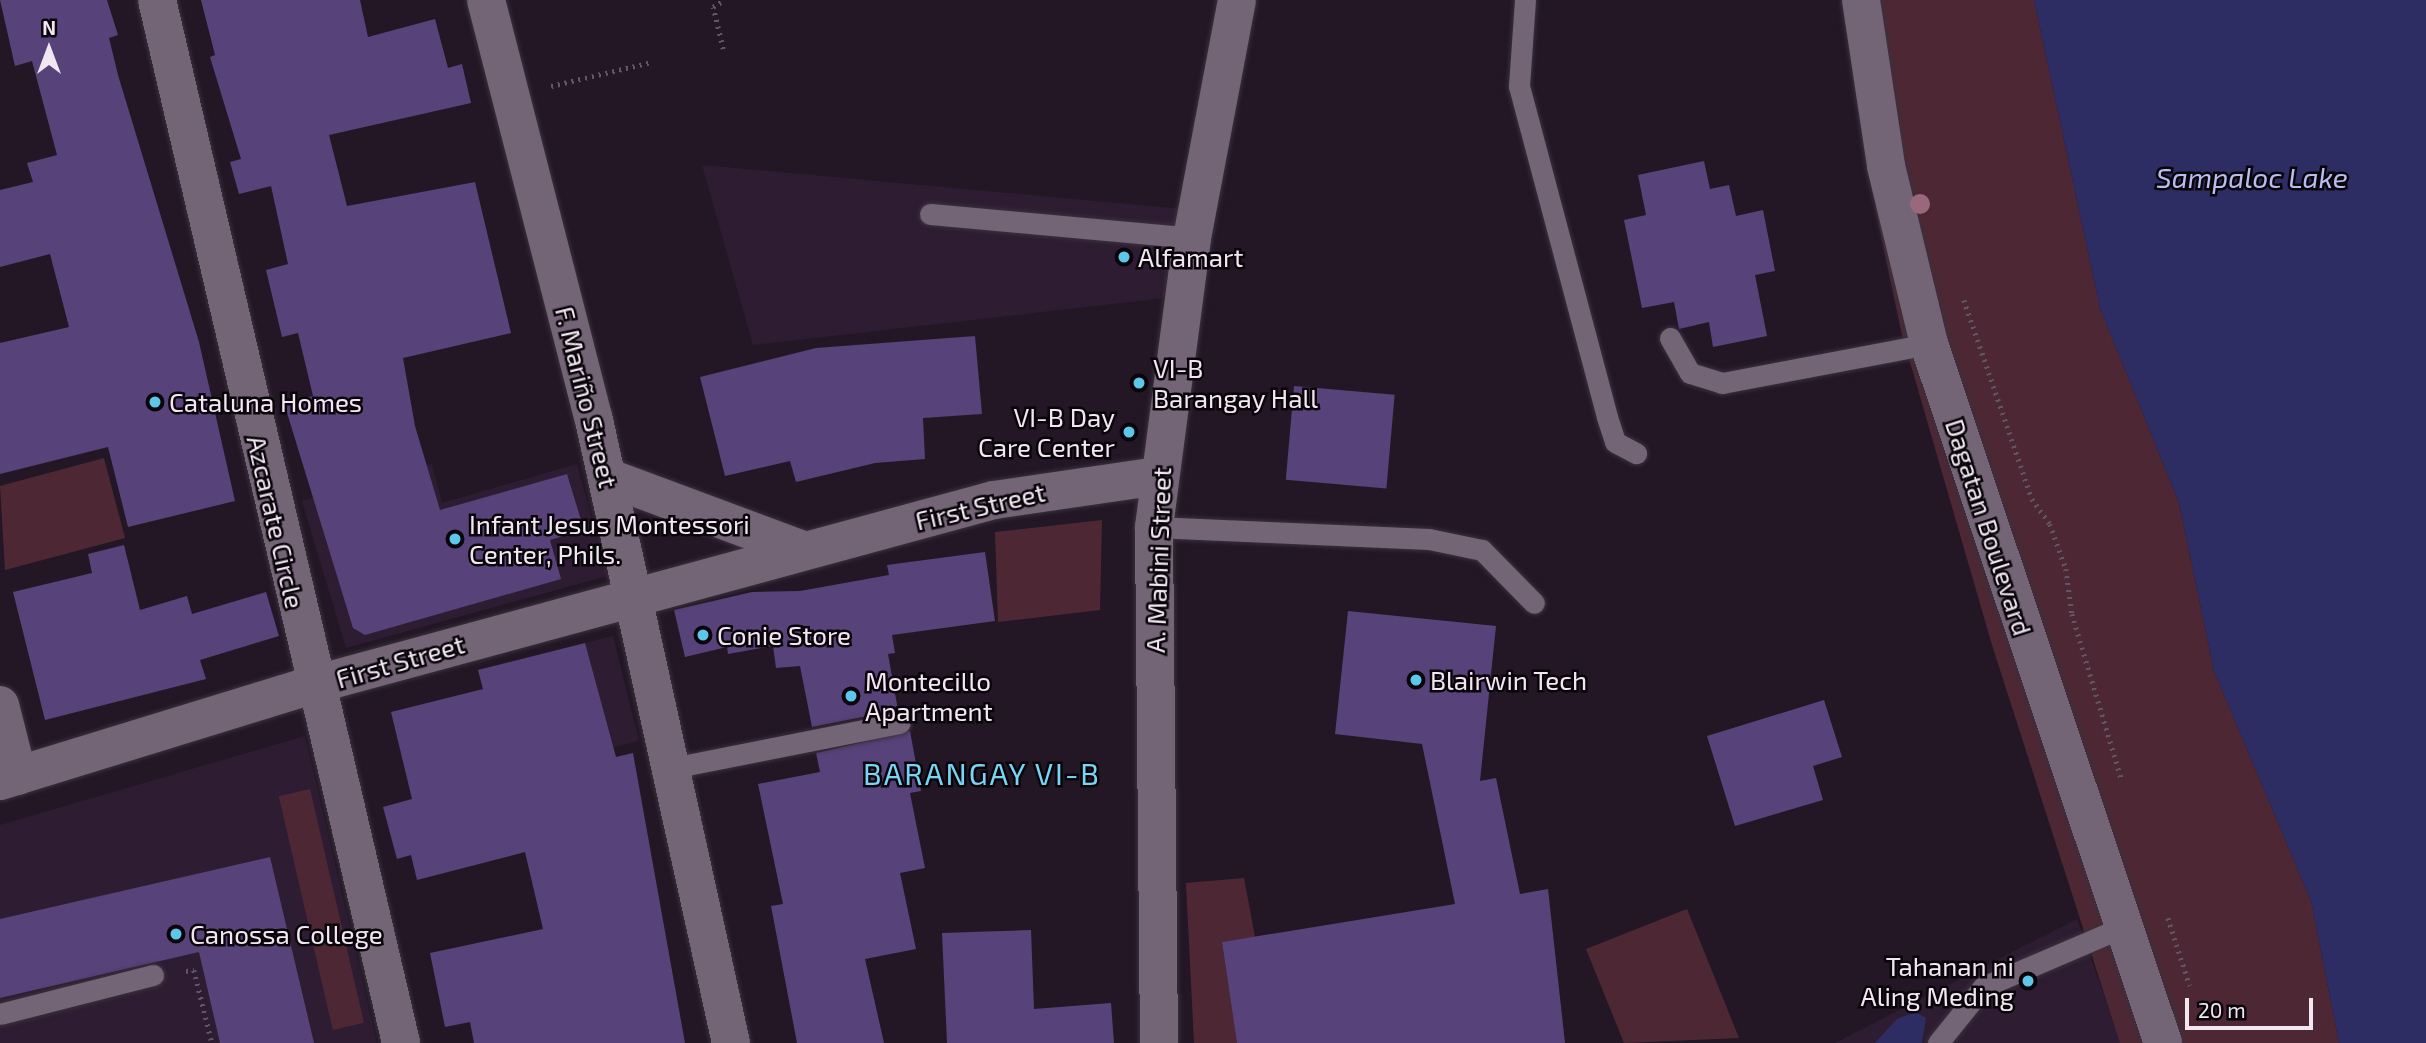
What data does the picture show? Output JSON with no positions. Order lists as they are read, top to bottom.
{
  "streets": {
    "street": [
      "F. Mariño Street",
      "First Street",
      "Azcarate Circle",
      "Dagatan Boulevard",
      "A. Mabini Street"
    ]
  },
  "crossings": [
    ["F. Mariño Street", "First Street"],
    ["First Street", "Azcarate Circle"],
    ["First Street", "A. Mabini Street"]
  ],
  "districts": ["BARANGAY VI-B"],
  "water": ["Sampaloc Lake"],
  "places": [
    "Alfamart",
    "VI-B Barangay Hall",
    "Cataluna Homes",
    "VI-B Day Care Center",
    "Infant Jesus Montessori Center, Phils.",
    "Conie Store",
    "Blairwin Tech",
    "Montecillo Apartment",
    "Canossa College",
    "Tahanan ni Aling Meding"
  ],
  "scale_bar": "20 m",
  "north": "top"
}
